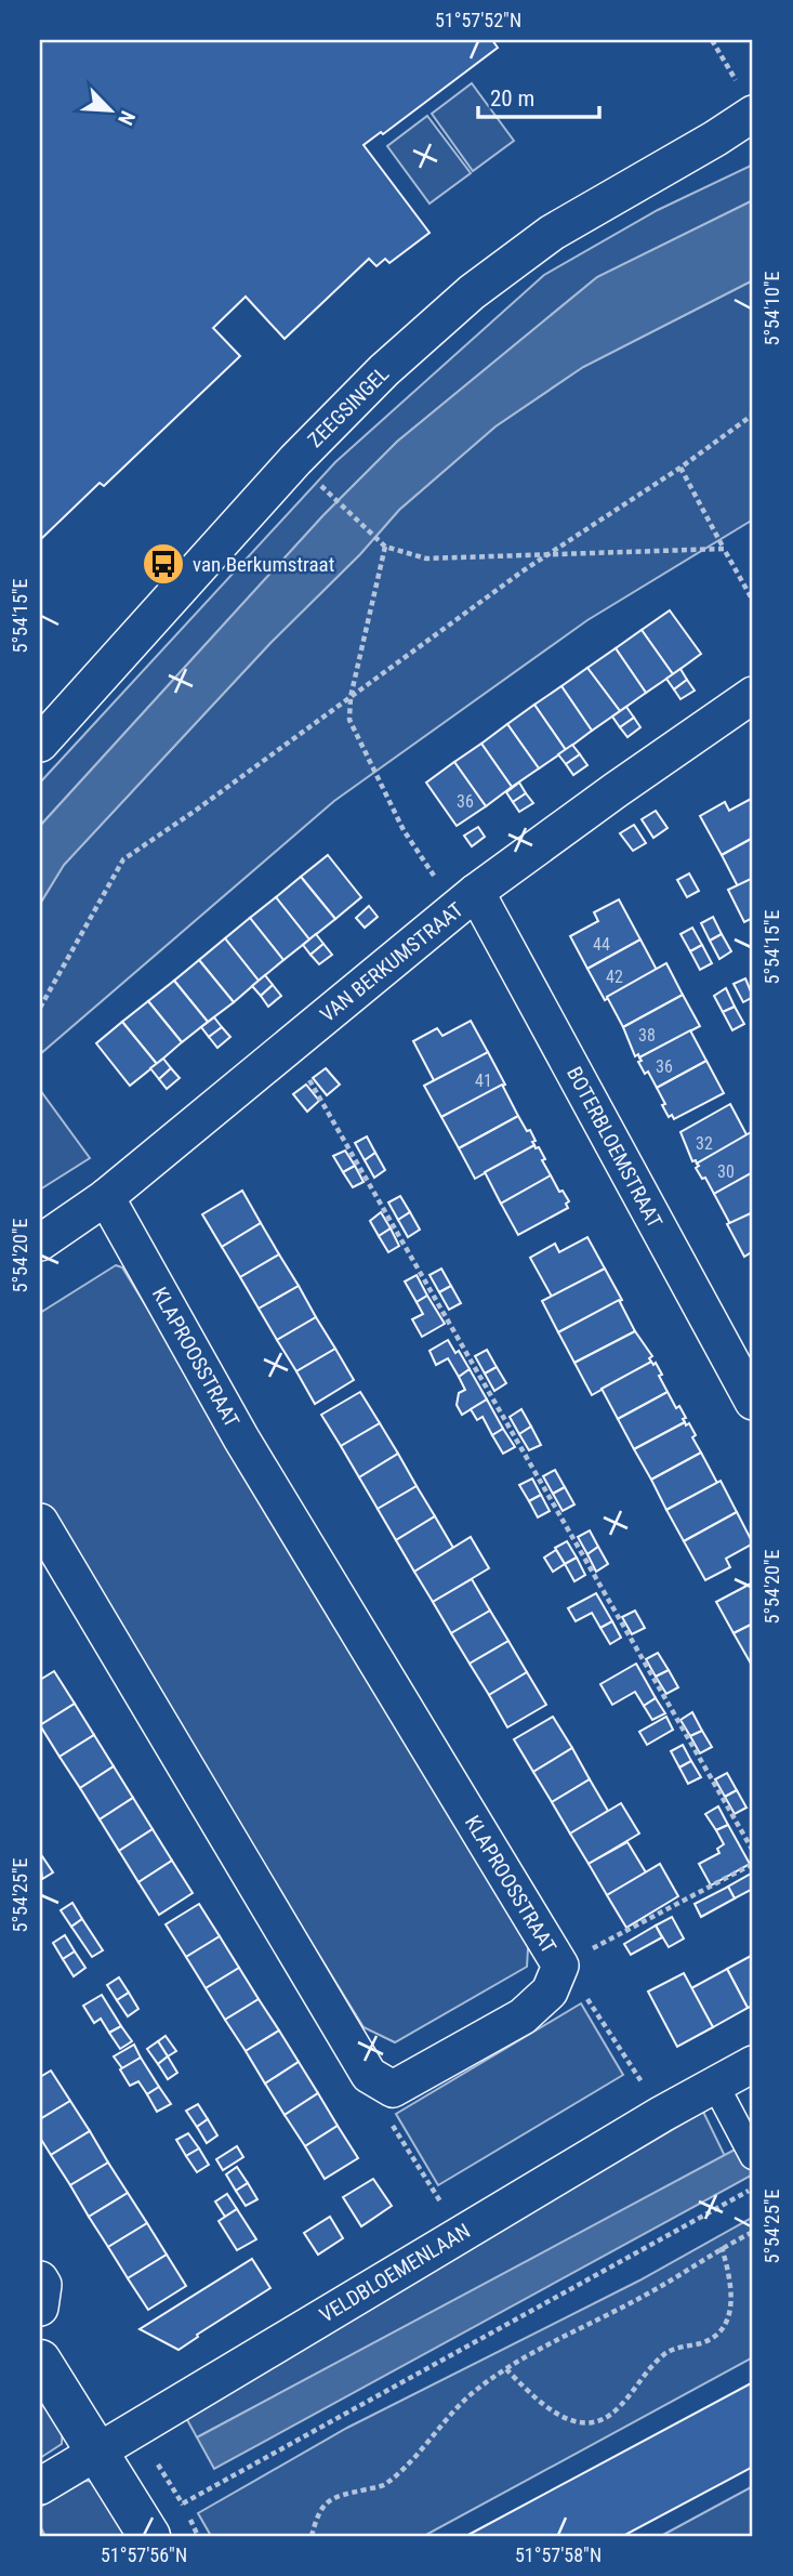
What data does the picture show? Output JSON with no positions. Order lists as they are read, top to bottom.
{
  "streets": {
    "street": [
      "ZEEGSINGEL",
      "VAN BERKUMSTRAAT",
      "BOTERBLOEMSTRAAT",
      "KLAPROOSSTRAAT",
      "VELDBLOEMENLAAN"
    ]
  },
  "crossings": [
    ["VAN BERKUMSTRAAT", "BOTERBLOEMSTRAAT"],
    ["VAN BERKUMSTRAAT", "KLAPROOSSTRAAT"]
  ],
  "places": {
    "bus stop": ["van Berkumstraat"]
  },
  "house_numbers": [
    "36",
    "44",
    "42",
    "38",
    "36",
    "41",
    "32",
    "30"
  ],
  "scale_bar": "20 m",
  "north": "bottom right",
  "coordinates": [
    "51°57'52\"N",
    "5°54'10\"E",
    "5°54'15\"E",
    "5°54'20\"E",
    "5°54'25\"E",
    "51°57'56\"N",
    "51°57'58\"N"
  ]
}
